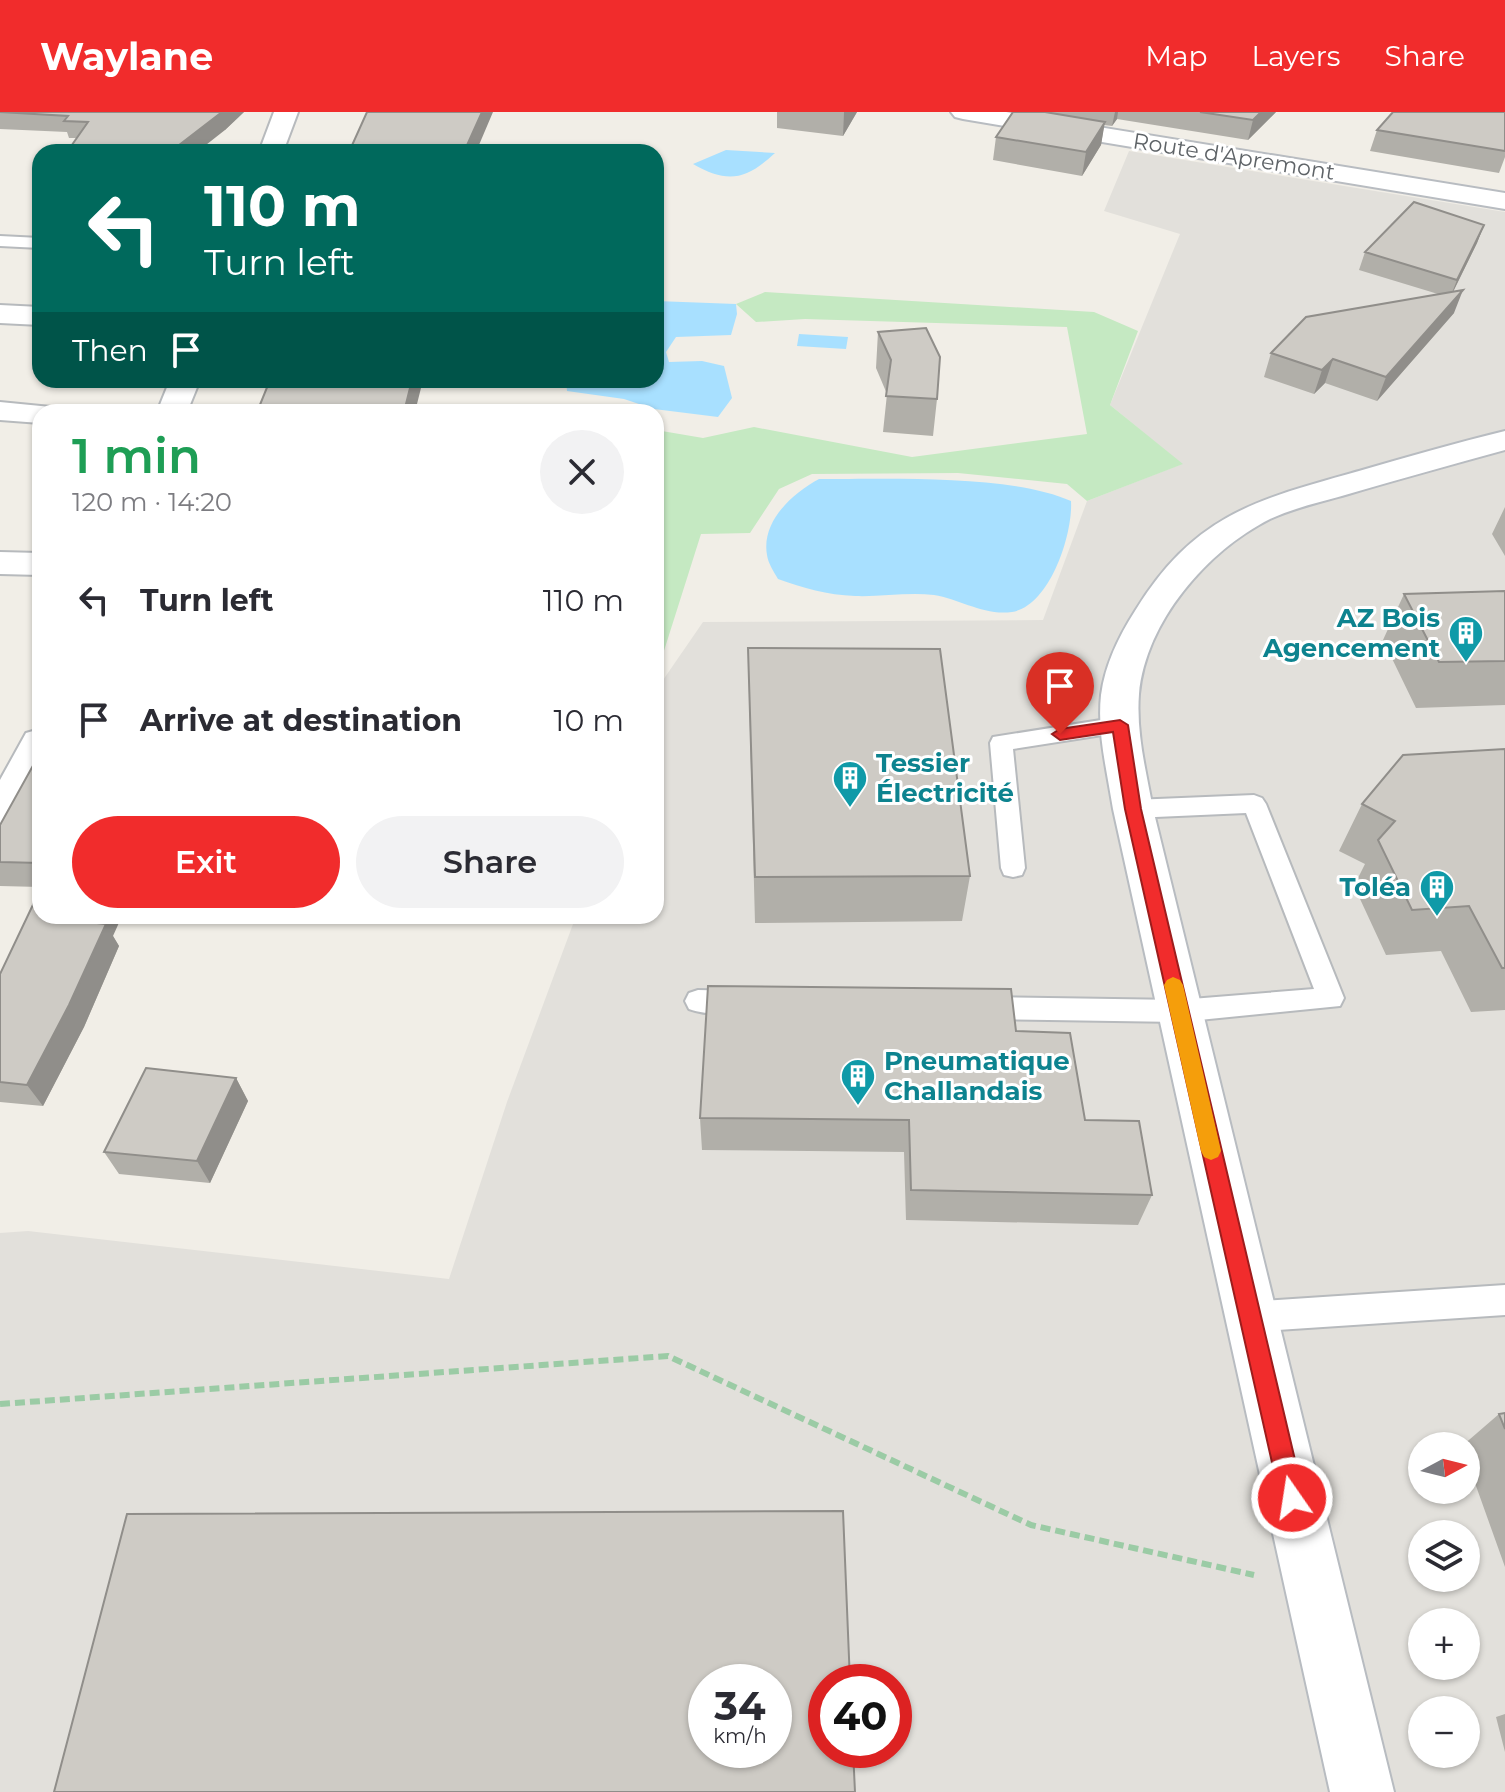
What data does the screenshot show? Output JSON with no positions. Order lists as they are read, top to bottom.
{
  "streets": {
    "street": ["Route d'Apremont"]
  },
  "places": {
    "building": [
      "AZ Bois Agencement",
      "Tessier Électricité",
      "Toléa",
      "Pneumatique Challandais"
    ]
  },
  "north": "right",
  "page": {
    "header": "Waylane",
    "nav": ["Map", "Layers", "Share"],
    "turn": ["110 m", "Turn left"],
    "then": "Then",
    "heading": ["1 min", "120 m · 14:20"],
    "list": [
      {
        "name": "Turn left",
        "value": "110 m"
      },
      {
        "name": "Arrive at destination",
        "value": "10 m"
      }
    ],
    "buttons": ["Exit", "Share"],
    "map_buttons": ["+", "−"],
    "speed": "34 km/h",
    "limit": "40"
  }
}
